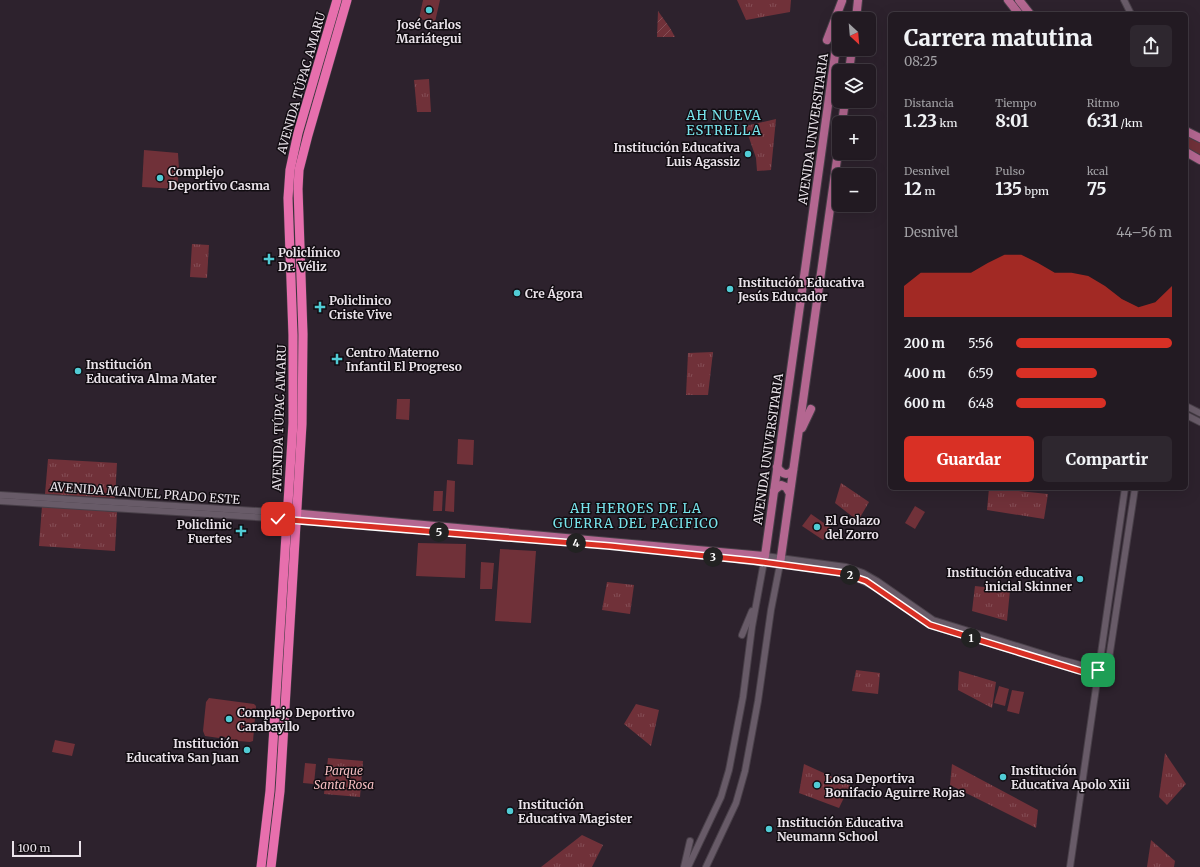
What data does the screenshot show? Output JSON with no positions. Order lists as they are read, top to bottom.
{
  "streets": {
    "highway": ["AVENIDA TÚPAC AMARU"],
    "main road": ["AVENIDA UNIVERSITARIA"],
    "street": ["AVENIDA MANUEL PRADO ESTE"]
  },
  "crossings": [
    ["AVENIDA TÚPAC AMARU", "AVENIDA MANUEL PRADO ESTE"]
  ],
  "districts": ["AH NUEVA ESTRELLA", "AH HEROES DE LA GUERRA DEL PACIFICO"],
  "parks": ["Parque Santa Rosa"],
  "places": {
    "other": [
      "José Carlos Mariátegui",
      "Institución Educativa Luis Agassiz",
      "Complejo Deportivo Casma",
      "Institución Educativa Jesús Educador",
      "Cre Ágora",
      "Institución Educativa Alma Mater",
      "El Golazo del Zorro",
      "Institución educativa inicial Skinner",
      "Complejo Deportivo Carabayllo",
      "Institución Educativa San Juan",
      "Institución Educativa Apolo Xiii",
      "Losa Deportiva Bonifacio Aguirre Rojas",
      "Institución Educativa Magister",
      "Institución Educativa Neumann School"
    ],
    "health": [
      "Policlínico Dr. Véliz",
      "Policlinico Criste Vive",
      "Centro Materno Infantil El Progreso",
      "Policlinic Fuertes"
    ]
  },
  "scale_bar": "100 m",
  "north": "bottom right",
  "page": {
    "map_buttons": ["+", "−"],
    "heading": ["Carrera matutina", "08:25"],
    "stats": [
      ["Distancia", "1.23 km"],
      ["Tiempo", "8:01"],
      ["Ritmo", "6:31 /km"],
      ["Desnivel", "12 m"],
      ["Pulso", "135 bpm"],
      ["kcal", "75"]
    ],
    "chart": ["Desnivel", "44–56 m"],
    "list": [
      {
        "name": "200 m",
        "note": "5:56"
      },
      {
        "name": "400 m",
        "note": "6:59"
      },
      {
        "name": "600 m",
        "note": "6:48"
      }
    ],
    "buttons": ["Guardar", "Compartir"],
    "pins": [
      "5",
      "4",
      "3",
      "2",
      "1"
    ],
    "scale": "100 m"
  }
}
